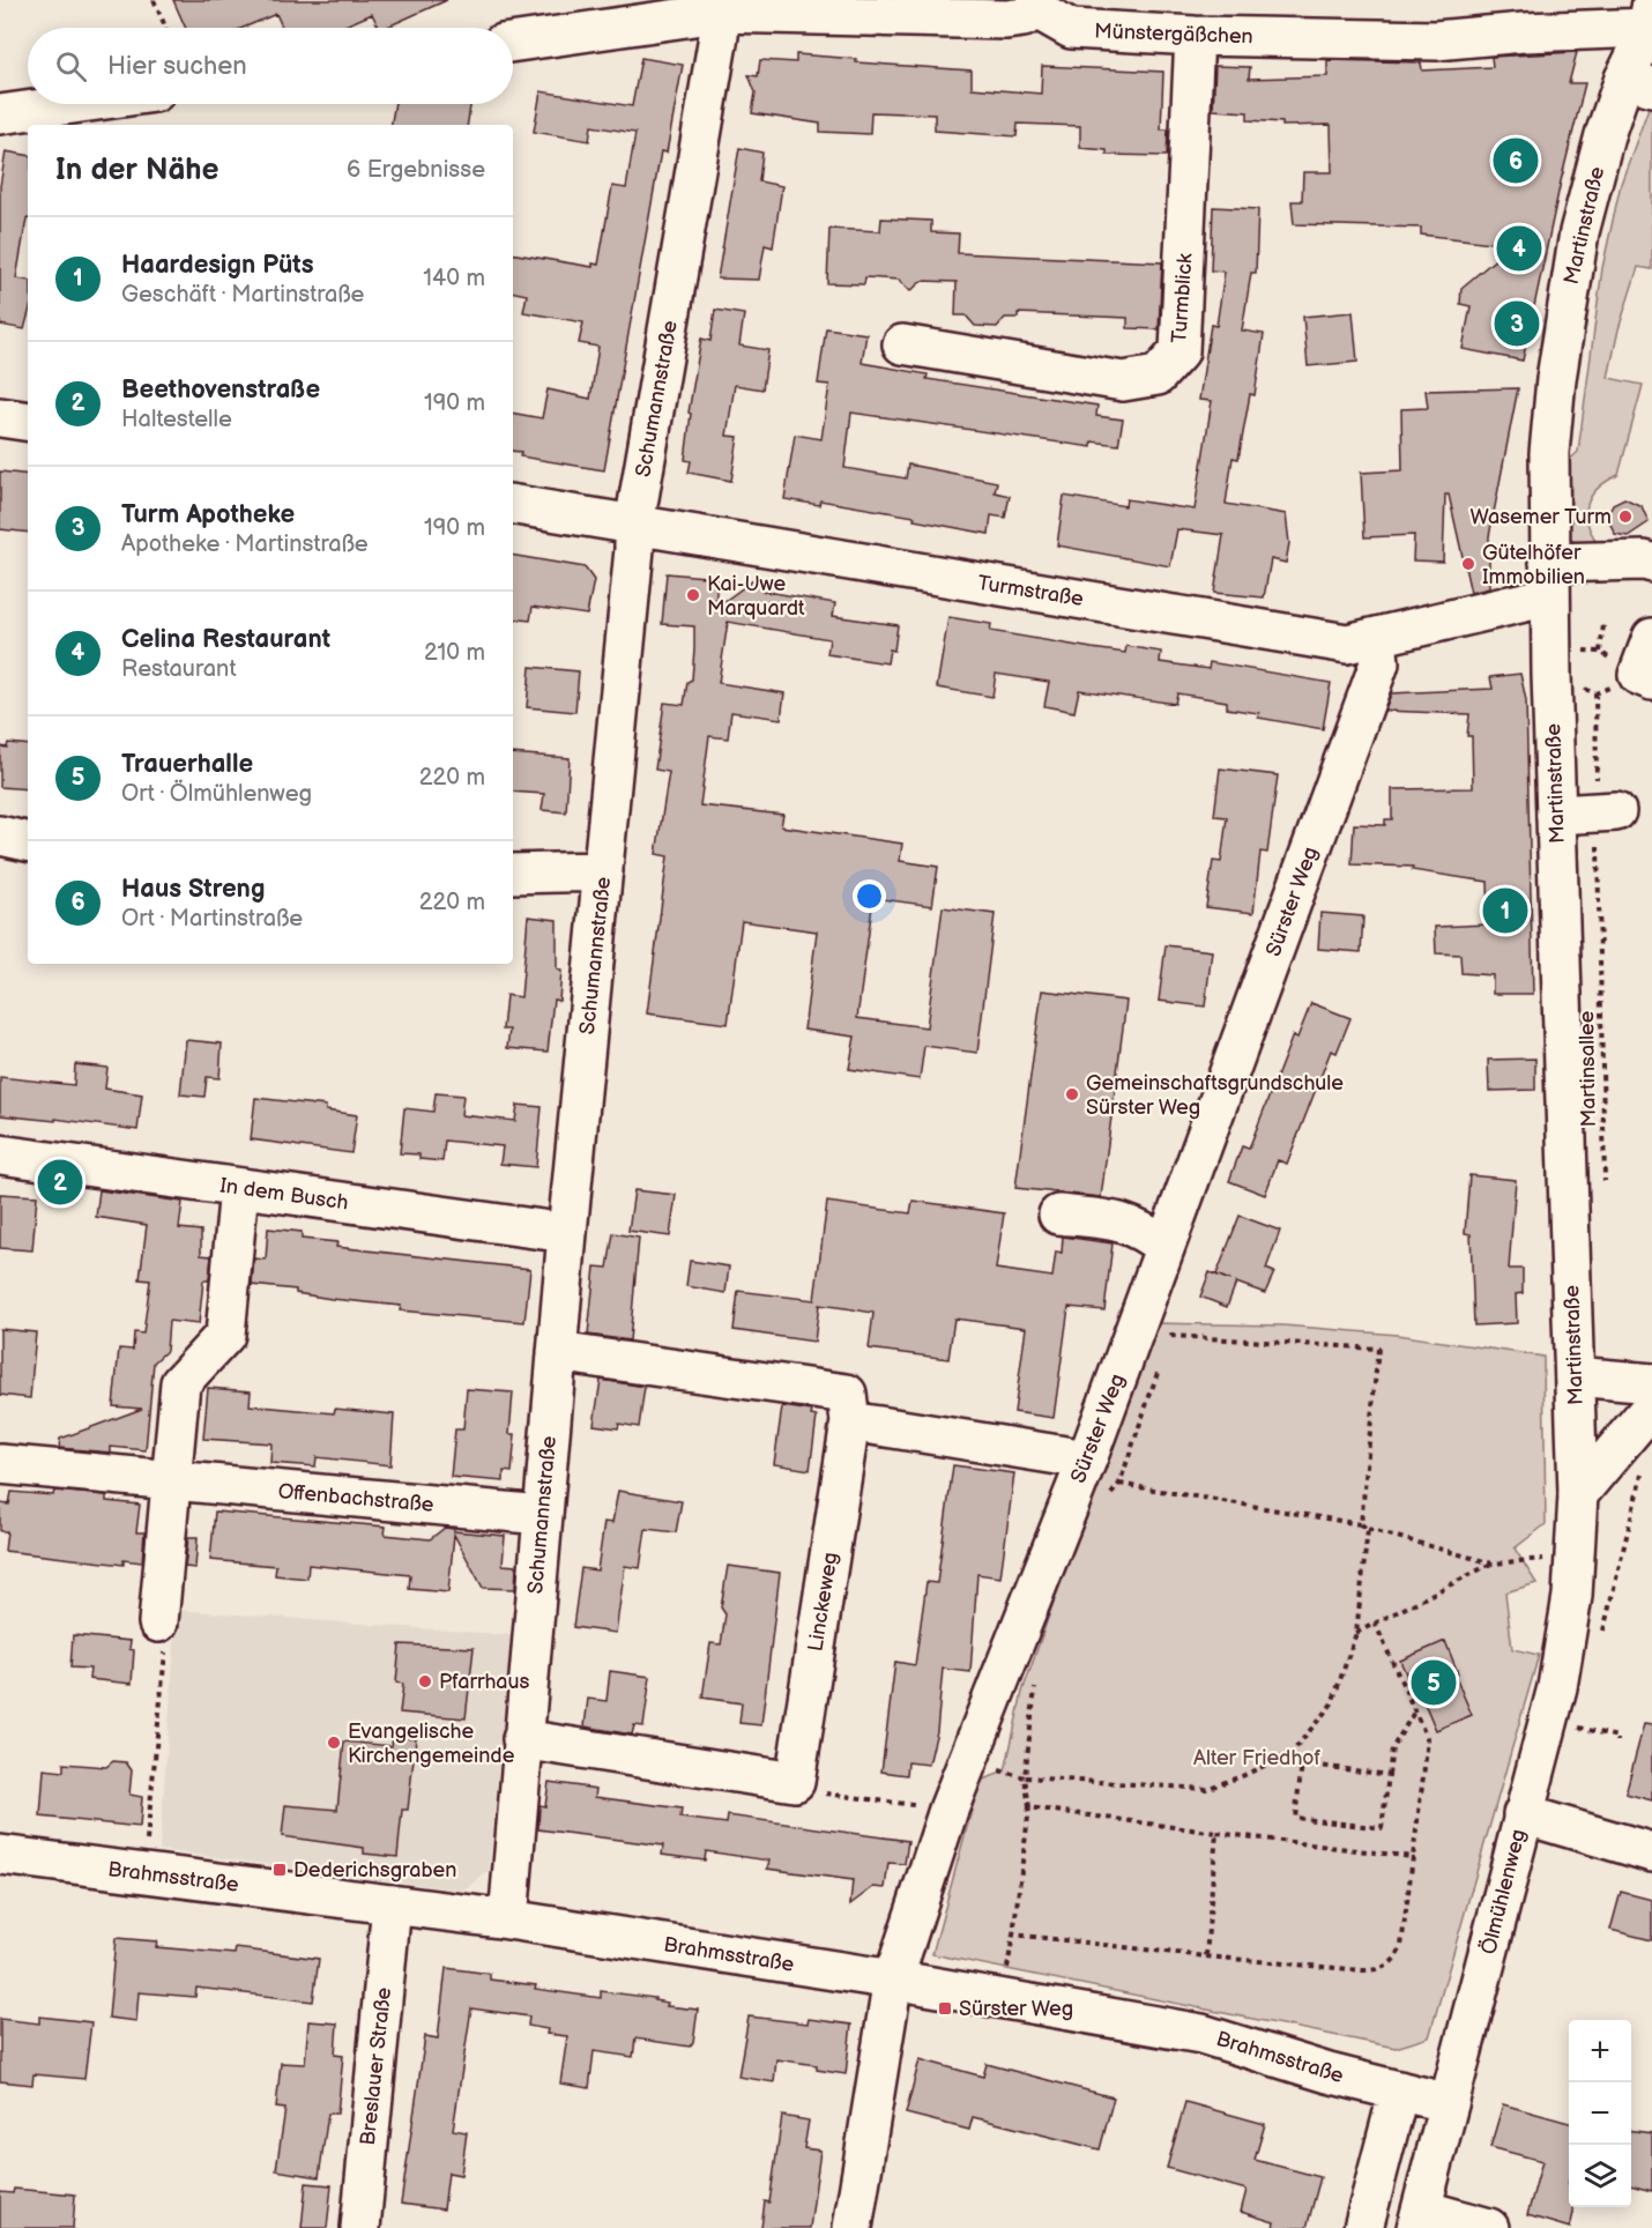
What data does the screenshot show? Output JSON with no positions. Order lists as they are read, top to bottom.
{
  "streets": {
    "street": [
      "Münstergäßchen",
      "Martinstraße",
      "Turmblick",
      "Schumannstraße",
      "Turmstraße",
      "Sürster Weg",
      "In dem Busch",
      "Offenbachstraße",
      "Linckeweg",
      "Brahmsstraße",
      "Ölmühlenweg",
      "Breslauer Straße"
    ],
    "path": ["Martinsallee"]
  },
  "crossings": [
    ["Münstergäßchen", "Martinstraße"],
    ["Münstergäßchen", "Turmblick"],
    ["Münstergäßchen", "Schumannstraße"],
    ["Martinstraße", "Turmstraße"],
    ["Martinstraße", "Ölmühlenweg"],
    ["Schumannstraße", "Turmstraße"],
    ["Schumannstraße", "In dem Busch"],
    ["Schumannstraße", "Offenbachstraße"],
    ["Schumannstraße", "Linckeweg"],
    ["Schumannstraße", "Brahmsstraße"],
    ["Turmstraße", "Sürster Weg"],
    ["Sürster Weg", "Brahmsstraße"],
    ["Brahmsstraße", "Ölmühlenweg"],
    ["Brahmsstraße", "Breslauer Straße"]
  ],
  "parks": ["Alter Friedhof"],
  "places": {
    "other": [
      "Wasemer Turm",
      "Gütelhöfer Immobilien",
      "Kai-Uwe Marquardt",
      "Gemeinschaftsgrundschule Sürster Weg",
      "Pfarrhaus",
      "Evangelische Kirchengemeinde"
    ],
    "transit": ["Dederichsgraben", "Sürster Weg"]
  },
  "page": {
    "search": "Hier suchen",
    "heading": ["In der Nähe", "6 Ergebnisse"],
    "pins": [
      "6",
      "4",
      "3",
      "1",
      "2",
      "5"
    ],
    "list": [
      {
        "mark": "1",
        "name": "Haardesign Püts",
        "note": "Geschäft · Martinstraße",
        "value": "140 m"
      },
      {
        "mark": "2",
        "name": "Beethovenstraße",
        "note": "Haltestelle",
        "value": "190 m"
      },
      {
        "mark": "3",
        "name": "Turm Apotheke",
        "note": "Apotheke · Martinstraße",
        "value": "190 m"
      },
      {
        "mark": "4",
        "name": "Celina Restaurant",
        "note": "Restaurant",
        "value": "210 m"
      },
      {
        "mark": "5",
        "name": "Trauerhalle",
        "note": "Ort · Ölmühlenweg",
        "value": "220 m"
      },
      {
        "mark": "6",
        "name": "Haus Streng",
        "note": "Ort · Martinstraße",
        "value": "220 m"
      }
    ],
    "map_buttons": ["+", "−"]
  }
}
